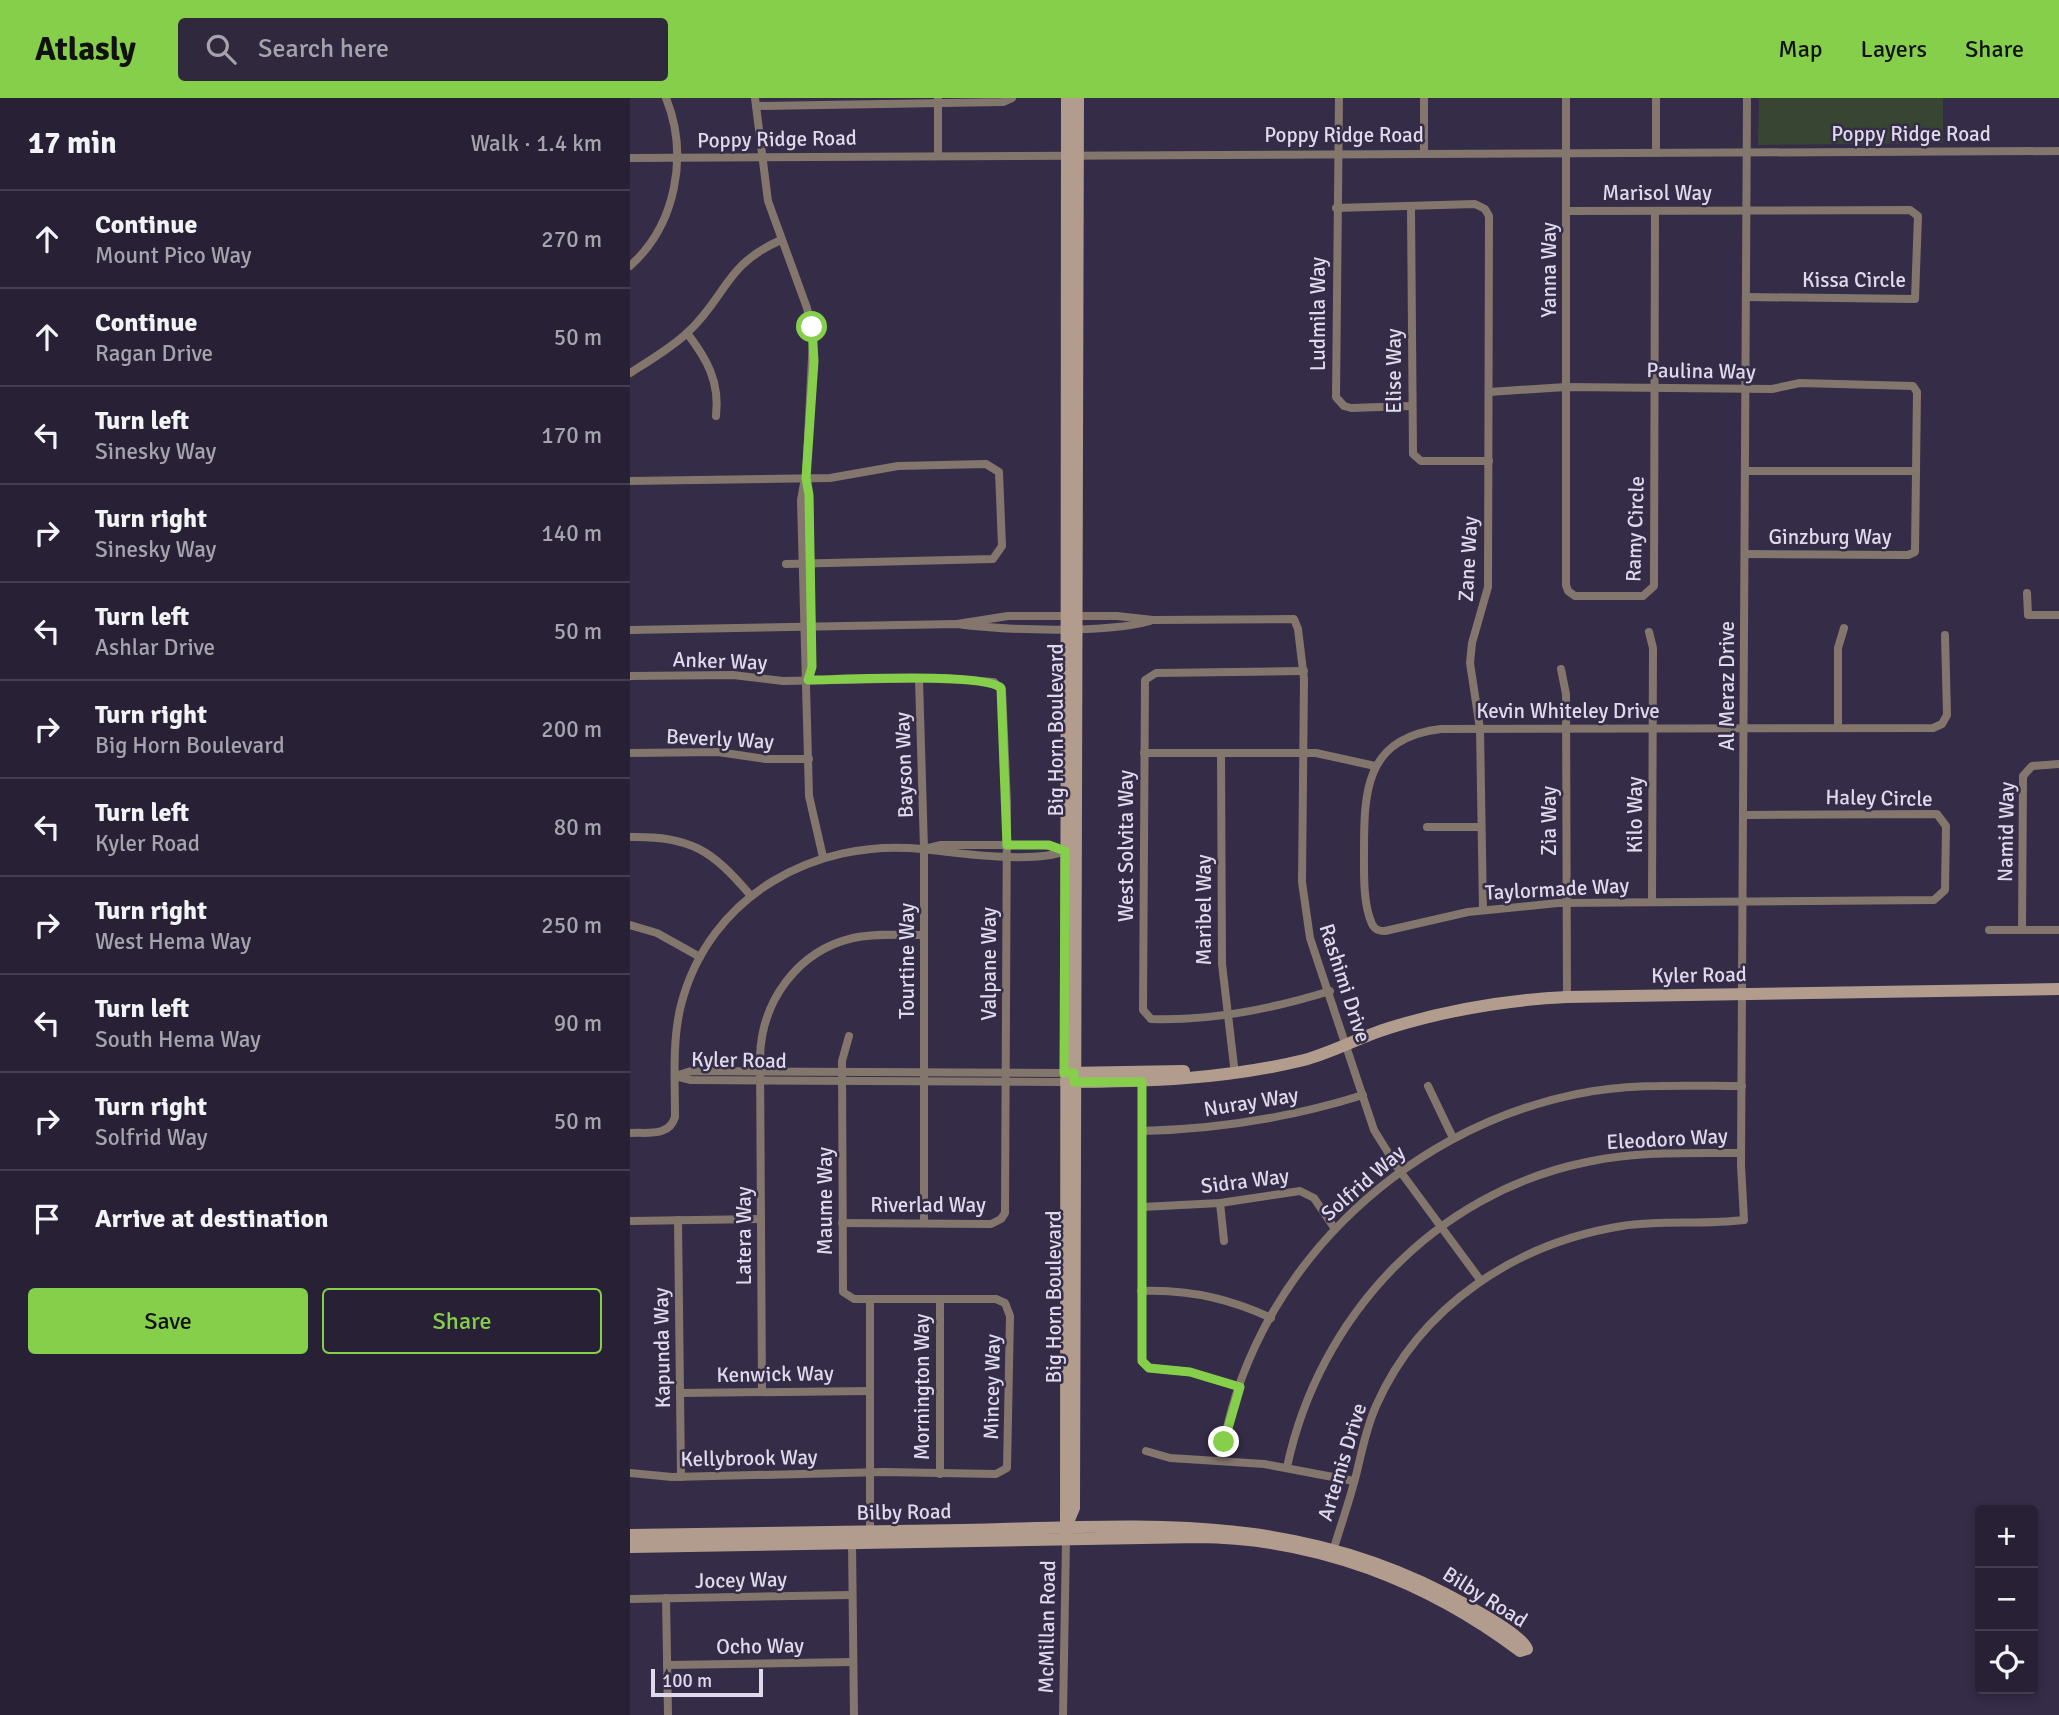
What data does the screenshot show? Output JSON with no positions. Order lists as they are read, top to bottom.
{
  "streets": {
    "main road": ["Big Horn Boulevard", "Kyler Road", "Bilby Road"],
    "street": [
      "Poppy Ridge Road",
      "Marisol Way",
      "Yanna Way",
      "Kissa Circle",
      "Ludmila Way",
      "Elise Way",
      "Paulina Way",
      "Ramy Circle",
      "Ginzburg Way",
      "Zane Way",
      "Anker Way",
      "Al Meraz Drive",
      "Kevin Whiteley Drive",
      "Beverly Way",
      "Bayson Way",
      "Haley Circle",
      "Kilo Way",
      "Zia Way",
      "Namid Way",
      "West Solvita Way",
      "Taylormade Way",
      "Maribel Way",
      "Tourtine Way",
      "Valpane Way",
      "Rashimi Drive",
      "Nuray Way",
      "Eleodoro Way",
      "Sidra Way",
      "Solfrid Way",
      "Maume Way",
      "Riverlad Way",
      "Latera Way",
      "Kapunda Way",
      "Kenwick Way",
      "Mornington Way",
      "Mincey Way",
      "Kellybrook Way",
      "Artemis Drive",
      "Jocey Way",
      "McMillan Road",
      "Ocho Way"
    ]
  },
  "crossings": [
    ["Poppy Ridge Road", "Yanna Way"],
    ["Poppy Ridge Road", "Ludmila Way"],
    ["Poppy Ridge Road", "Al Meraz Drive"],
    ["Poppy Ridge Road", "Big Horn Boulevard"],
    ["Marisol Way", "Yanna Way"],
    ["Marisol Way", "Kissa Circle"],
    ["Marisol Way", "Al Meraz Drive"],
    ["Yanna Way", "Paulina Way"],
    ["Yanna Way", "Ramy Circle"],
    ["Kissa Circle", "Al Meraz Drive"],
    ["Ludmila Way", "Elise Way"],
    ["Elise Way", "Zane Way"],
    ["Paulina Way", "Ramy Circle"],
    ["Paulina Way", "Ginzburg Way"],
    ["Paulina Way", "Zane Way"],
    ["Paulina Way", "Al Meraz Drive"],
    ["Ginzburg Way", "Al Meraz Drive"],
    ["Zane Way", "Kevin Whiteley Drive"],
    ["Zane Way", "Taylormade Way"],
    ["Anker Way", "Bayson Way"],
    ["Anker Way", "Valpane Way"],
    ["Al Meraz Drive", "Kevin Whiteley Drive"],
    ["Al Meraz Drive", "Haley Circle"],
    ["Al Meraz Drive", "Taylormade Way"],
    ["Al Meraz Drive", "Kyler Road"],
    ["Al Meraz Drive", "Eleodoro Way"],
    ["Al Meraz Drive", "Solfrid Way"],
    ["Al Meraz Drive", "Artemis Drive"],
    ["Kevin Whiteley Drive", "Kilo Way"],
    ["Kevin Whiteley Drive", "Zia Way"],
    ["Kevin Whiteley Drive", "Taylormade Way"],
    ["Big Horn Boulevard", "Kyler Road"],
    ["Big Horn Boulevard", "Rashimi Drive"],
    ["Big Horn Boulevard", "Bilby Road"],
    ["Big Horn Boulevard", "McMillan Road"],
    ["Bayson Way", "Tourtine Way"],
    ["Bayson Way", "Valpane Way"],
    ["Haley Circle", "Taylormade Way"],
    ["Kilo Way", "Taylormade Way"],
    ["Zia Way", "Taylormade Way"],
    ["Zia Way", "Kyler Road"],
    ["West Solvita Way", "Maribel Way"],
    ["West Solvita Way", "Rashimi Drive"],
    ["Maribel Way", "Kyler Road"],
    ["Tourtine Way", "Kyler Road"],
    ["Tourtine Way", "Riverlad Way"],
    ["Tourtine Way", "Latera Way"],
    ["Valpane Way", "Kyler Road"],
    ["Valpane Way", "Riverlad Way"],
    ["Kyler Road", "Rashimi Drive"],
    ["Kyler Road", "Maume Way"],
    ["Kyler Road", "Riverlad Way"],
    ["Kyler Road", "Latera Way"],
    ["Rashimi Drive", "Nuray Way"],
    ["Rashimi Drive", "Eleodoro Way"],
    ["Rashimi Drive", "Solfrid Way"],
    ["Rashimi Drive", "Artemis Drive"],
    ["Sidra Way", "Solfrid Way"],
    ["Maume Way", "Riverlad Way"],
    ["Maume Way", "Mincey Way"],
    ["Latera Way", "Kenwick Way"],
    ["Kapunda Way", "Kenwick Way"],
    ["Kapunda Way", "Kellybrook Way"],
    ["Mornington Way", "Mincey Way"],
    ["Mincey Way", "Kellybrook Way"],
    ["Artemis Drive", "Bilby Road"],
    ["Bilby Road", "McMillan Road"]
  ],
  "scale_bar": "100 m",
  "page": {
    "header": "Atlasly",
    "search": "Search here",
    "nav": ["Map", "Layers", "Share"],
    "heading": ["17 min", "Walk · 1.4 km"],
    "list": [
      ["Continue", "Mount Pico Way", "270 m"],
      ["Continue", "Ragan Drive", "50 m"],
      ["Turn left", "Sinesky Way", "170 m"],
      ["Turn right", "Sinesky Way", "140 m"],
      ["Turn left", "Ashlar Drive", "50 m"],
      ["Turn right", "Big Horn Boulevard", "200 m"],
      ["Turn left", "Kyler Road", "80 m"],
      ["Turn right", "West Hema Way", "250 m"],
      ["Turn left", "South Hema Way", "90 m"],
      ["Turn right", "Solfrid Way", "50 m"],
      "Arrive at destination"
    ],
    "buttons": ["Save", "Share"],
    "map_buttons": ["+", "−"],
    "scale": "100 m"
  }
}
